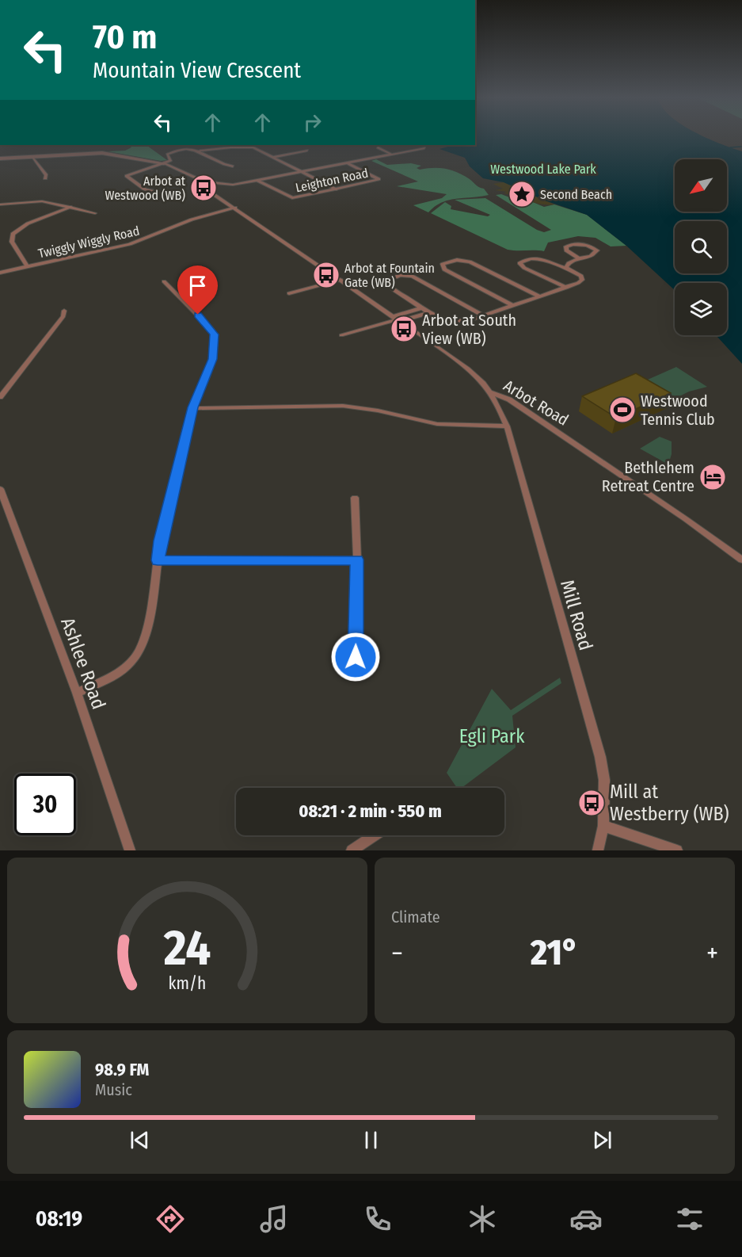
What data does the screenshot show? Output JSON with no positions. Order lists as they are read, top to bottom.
{
  "streets": {
    "street": [
      "Leighton Road",
      "Twiggly Wiggly Road",
      "Arbot Road",
      "Mill Road",
      "Ashlee Road"
    ]
  },
  "crossings": [
    ["Twiggly Wiggly Road", "Arbot Road"],
    ["Arbot Road", "Mill Road"]
  ],
  "parks": ["Westwood Lake Park", "Egli Park"],
  "places": {
    "bus stop": [
      "Arbot at Westwood (WB)",
      "Arbot at Fountain Gate (WB)",
      "Arbot at South View (WB)",
      "Mill at Westberry (WB)"
    ],
    "place": ["Second Beach"],
    "sports": ["Westwood Tennis Club"],
    "hotel": ["Bethlehem Retreat Centre"]
  },
  "north": "bottom left",
  "page": {
    "turn": ["70 m", "Mountain View Crescent"],
    "limit": "30",
    "trip": "08:21 · 2 min · 550 m",
    "tile": "Climate",
    "heat": ["−", "21°", "+"],
    "song": ["98.9 FM", "Music"],
    "tabs": "08:19",
    "gauge": ["24", "km/h"]
  }
}
